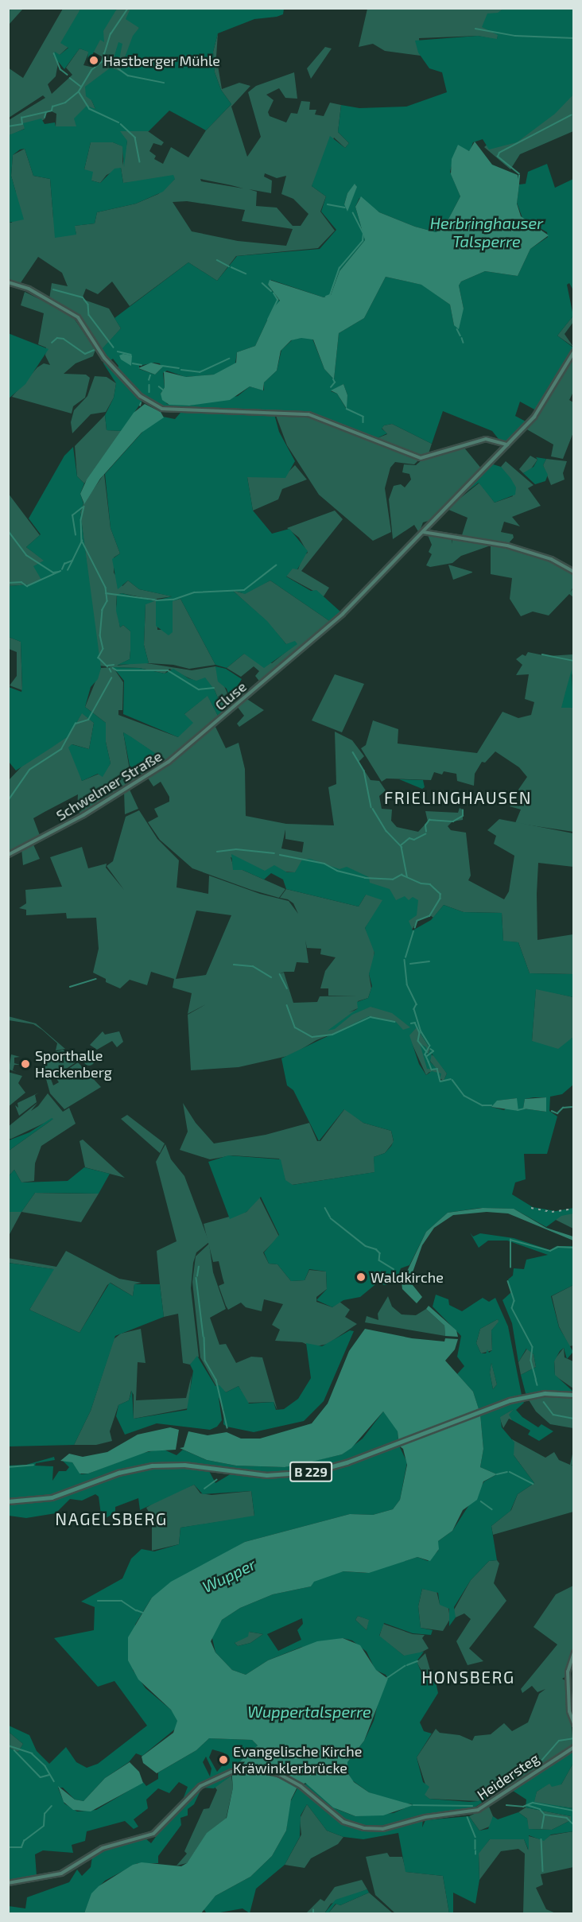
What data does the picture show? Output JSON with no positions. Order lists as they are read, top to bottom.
{
  "streets": {
    "main road": [
      "Cluse",
      "Schwelmer Straße",
      "B 229",
      "Heidersteg"
    ]
  },
  "crossings": [
    ["Cluse", "Schwelmer Straße"]
  ],
  "districts": ["FRIELINGHAUSEN", "NAGELSBERG", "HONSBERG"],
  "water": ["Herbringhauser Talsperre", "Wupper", "Wuppertalsperre"],
  "places": [
    "Hastberger Mühle",
    "Sporthalle Hackenberg",
    "Waldkirche",
    "Evangelische Kirche Kräwinklerbrücke"
  ]
}
